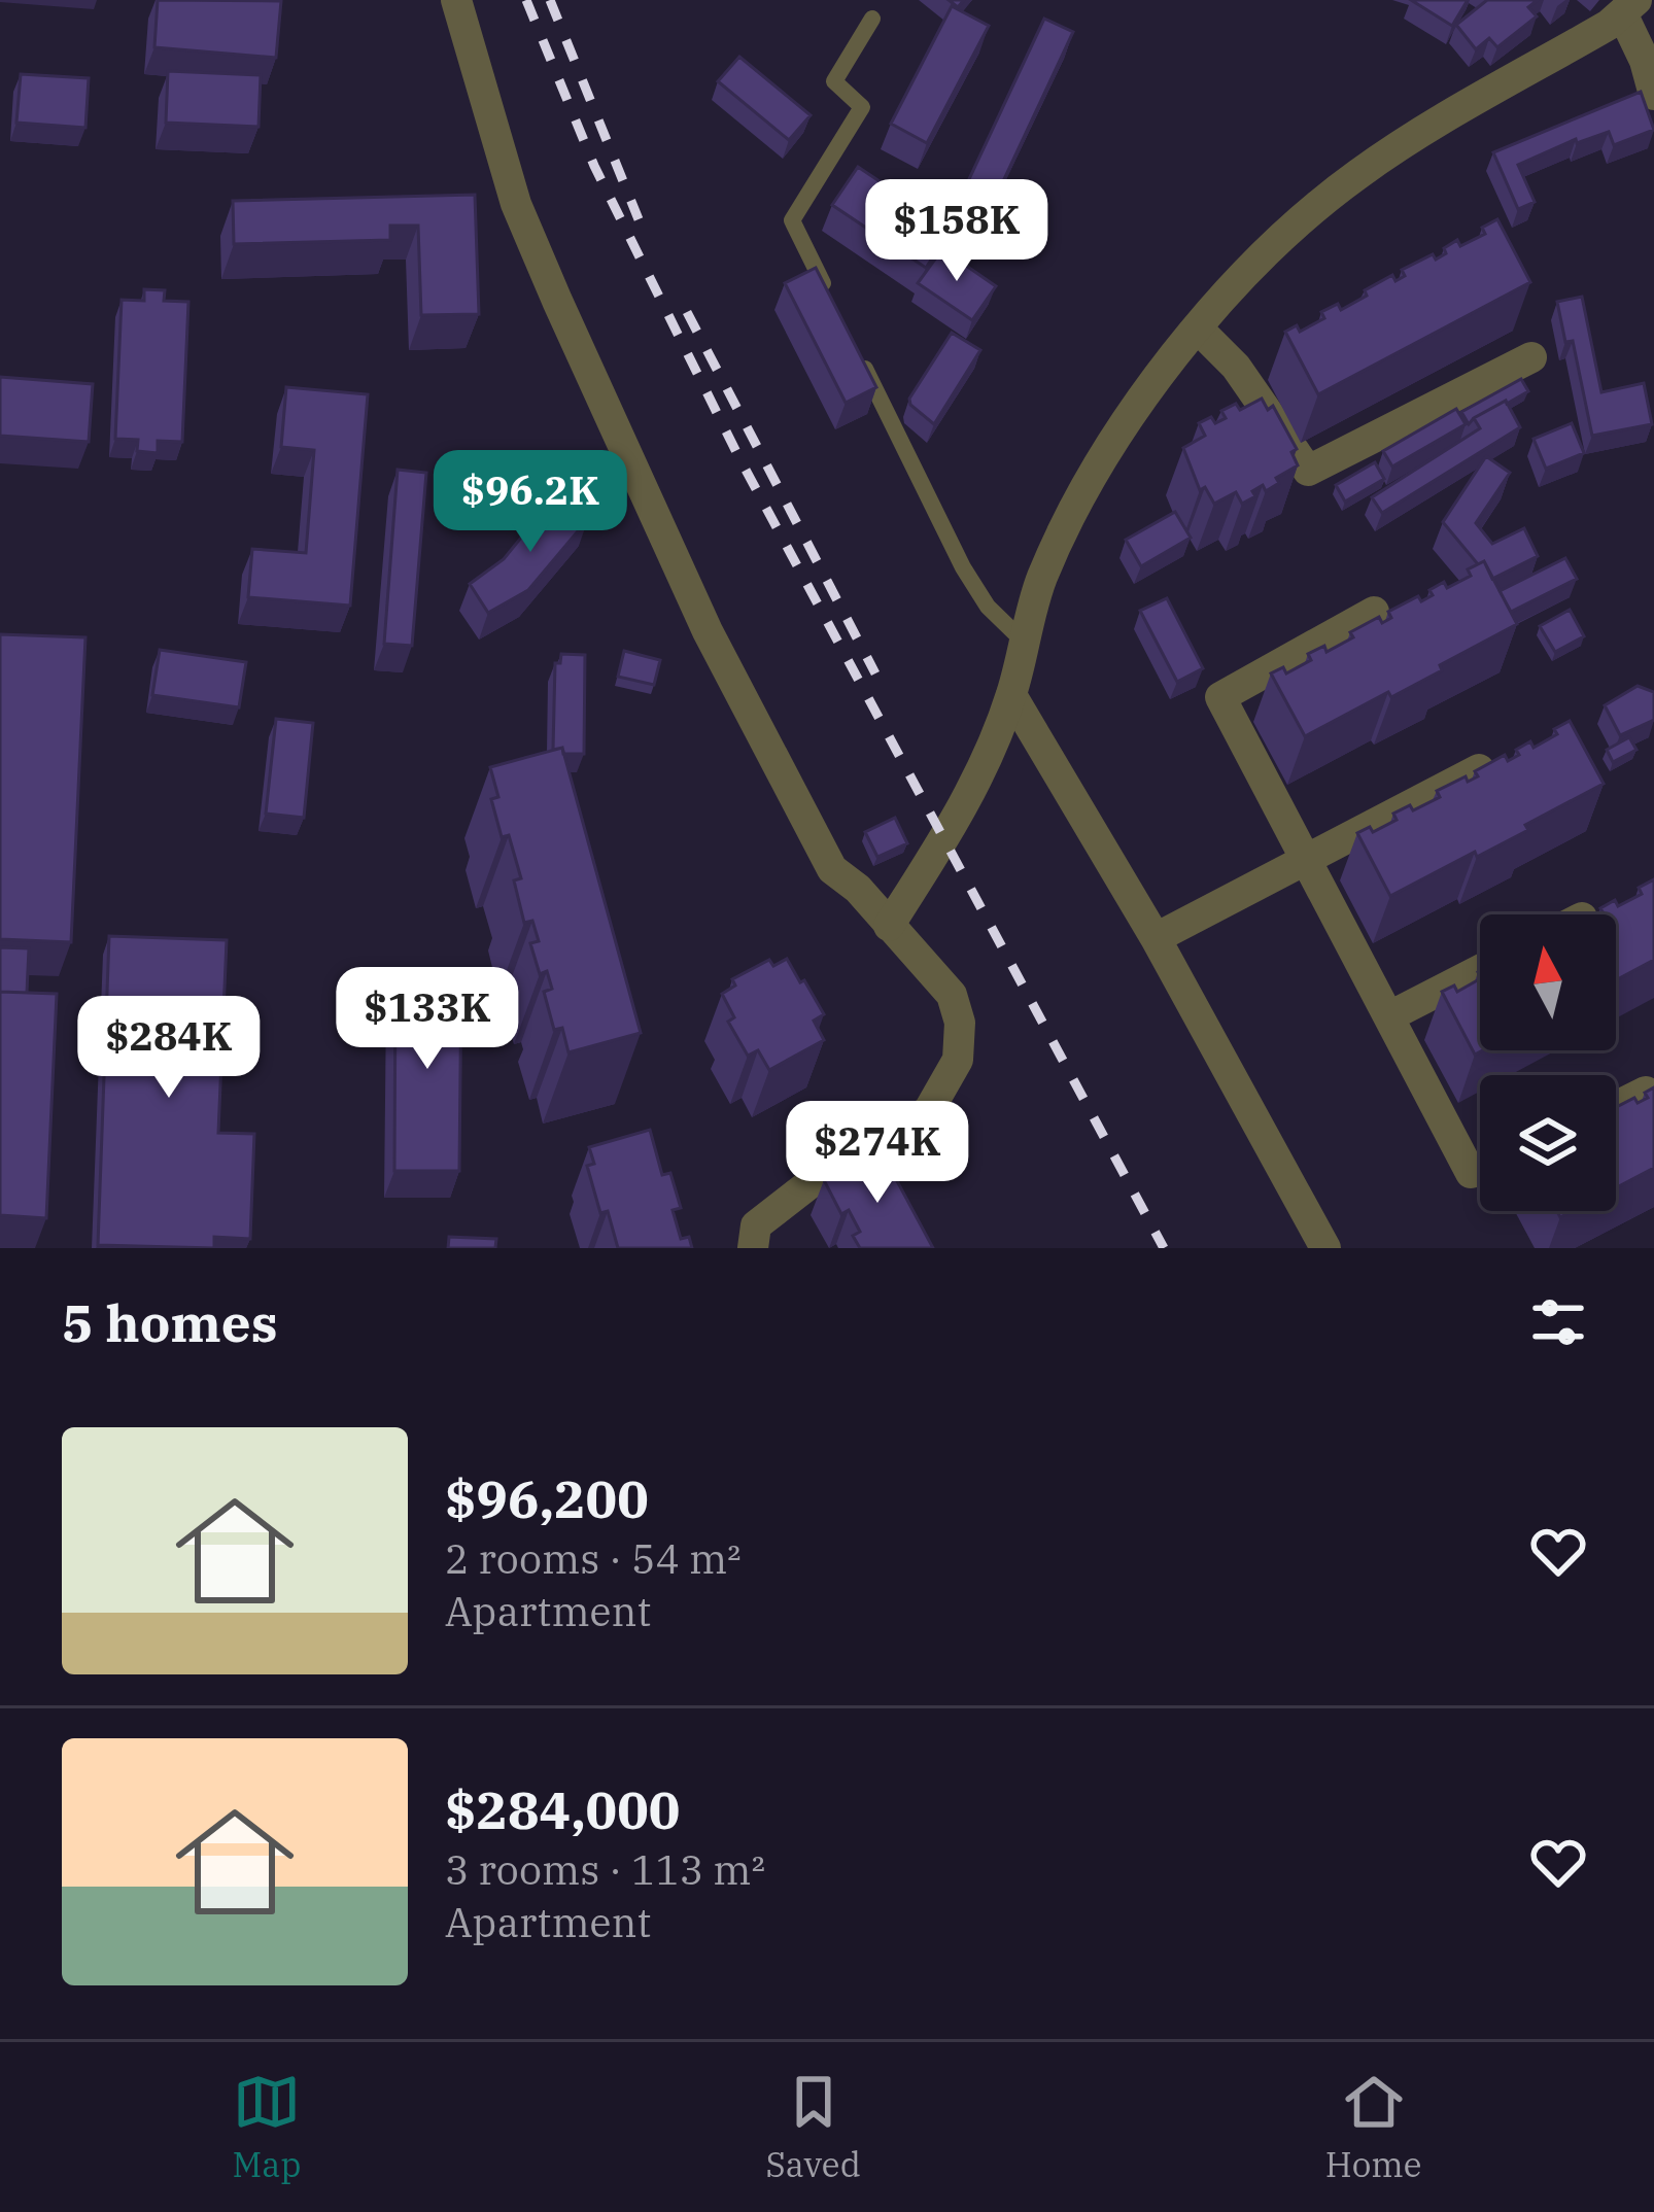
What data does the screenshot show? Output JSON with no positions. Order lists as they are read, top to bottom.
{
  "north": "top",
  "page": {
    "price": [
      "$158K",
      "$96.2K",
      "$133K",
      "$284K",
      "$274K"
    ],
    "heading": "5 homes",
    "list": [
      {
        "name": "$96,200",
        "note": "2 rooms · 54 m² · Apartment"
      },
      {
        "name": "$284,000",
        "note": "3 rooms · 113 m² · Apartment"
      }
    ],
    "tabs": ["Map", "Saved", "Home"]
  }
}
